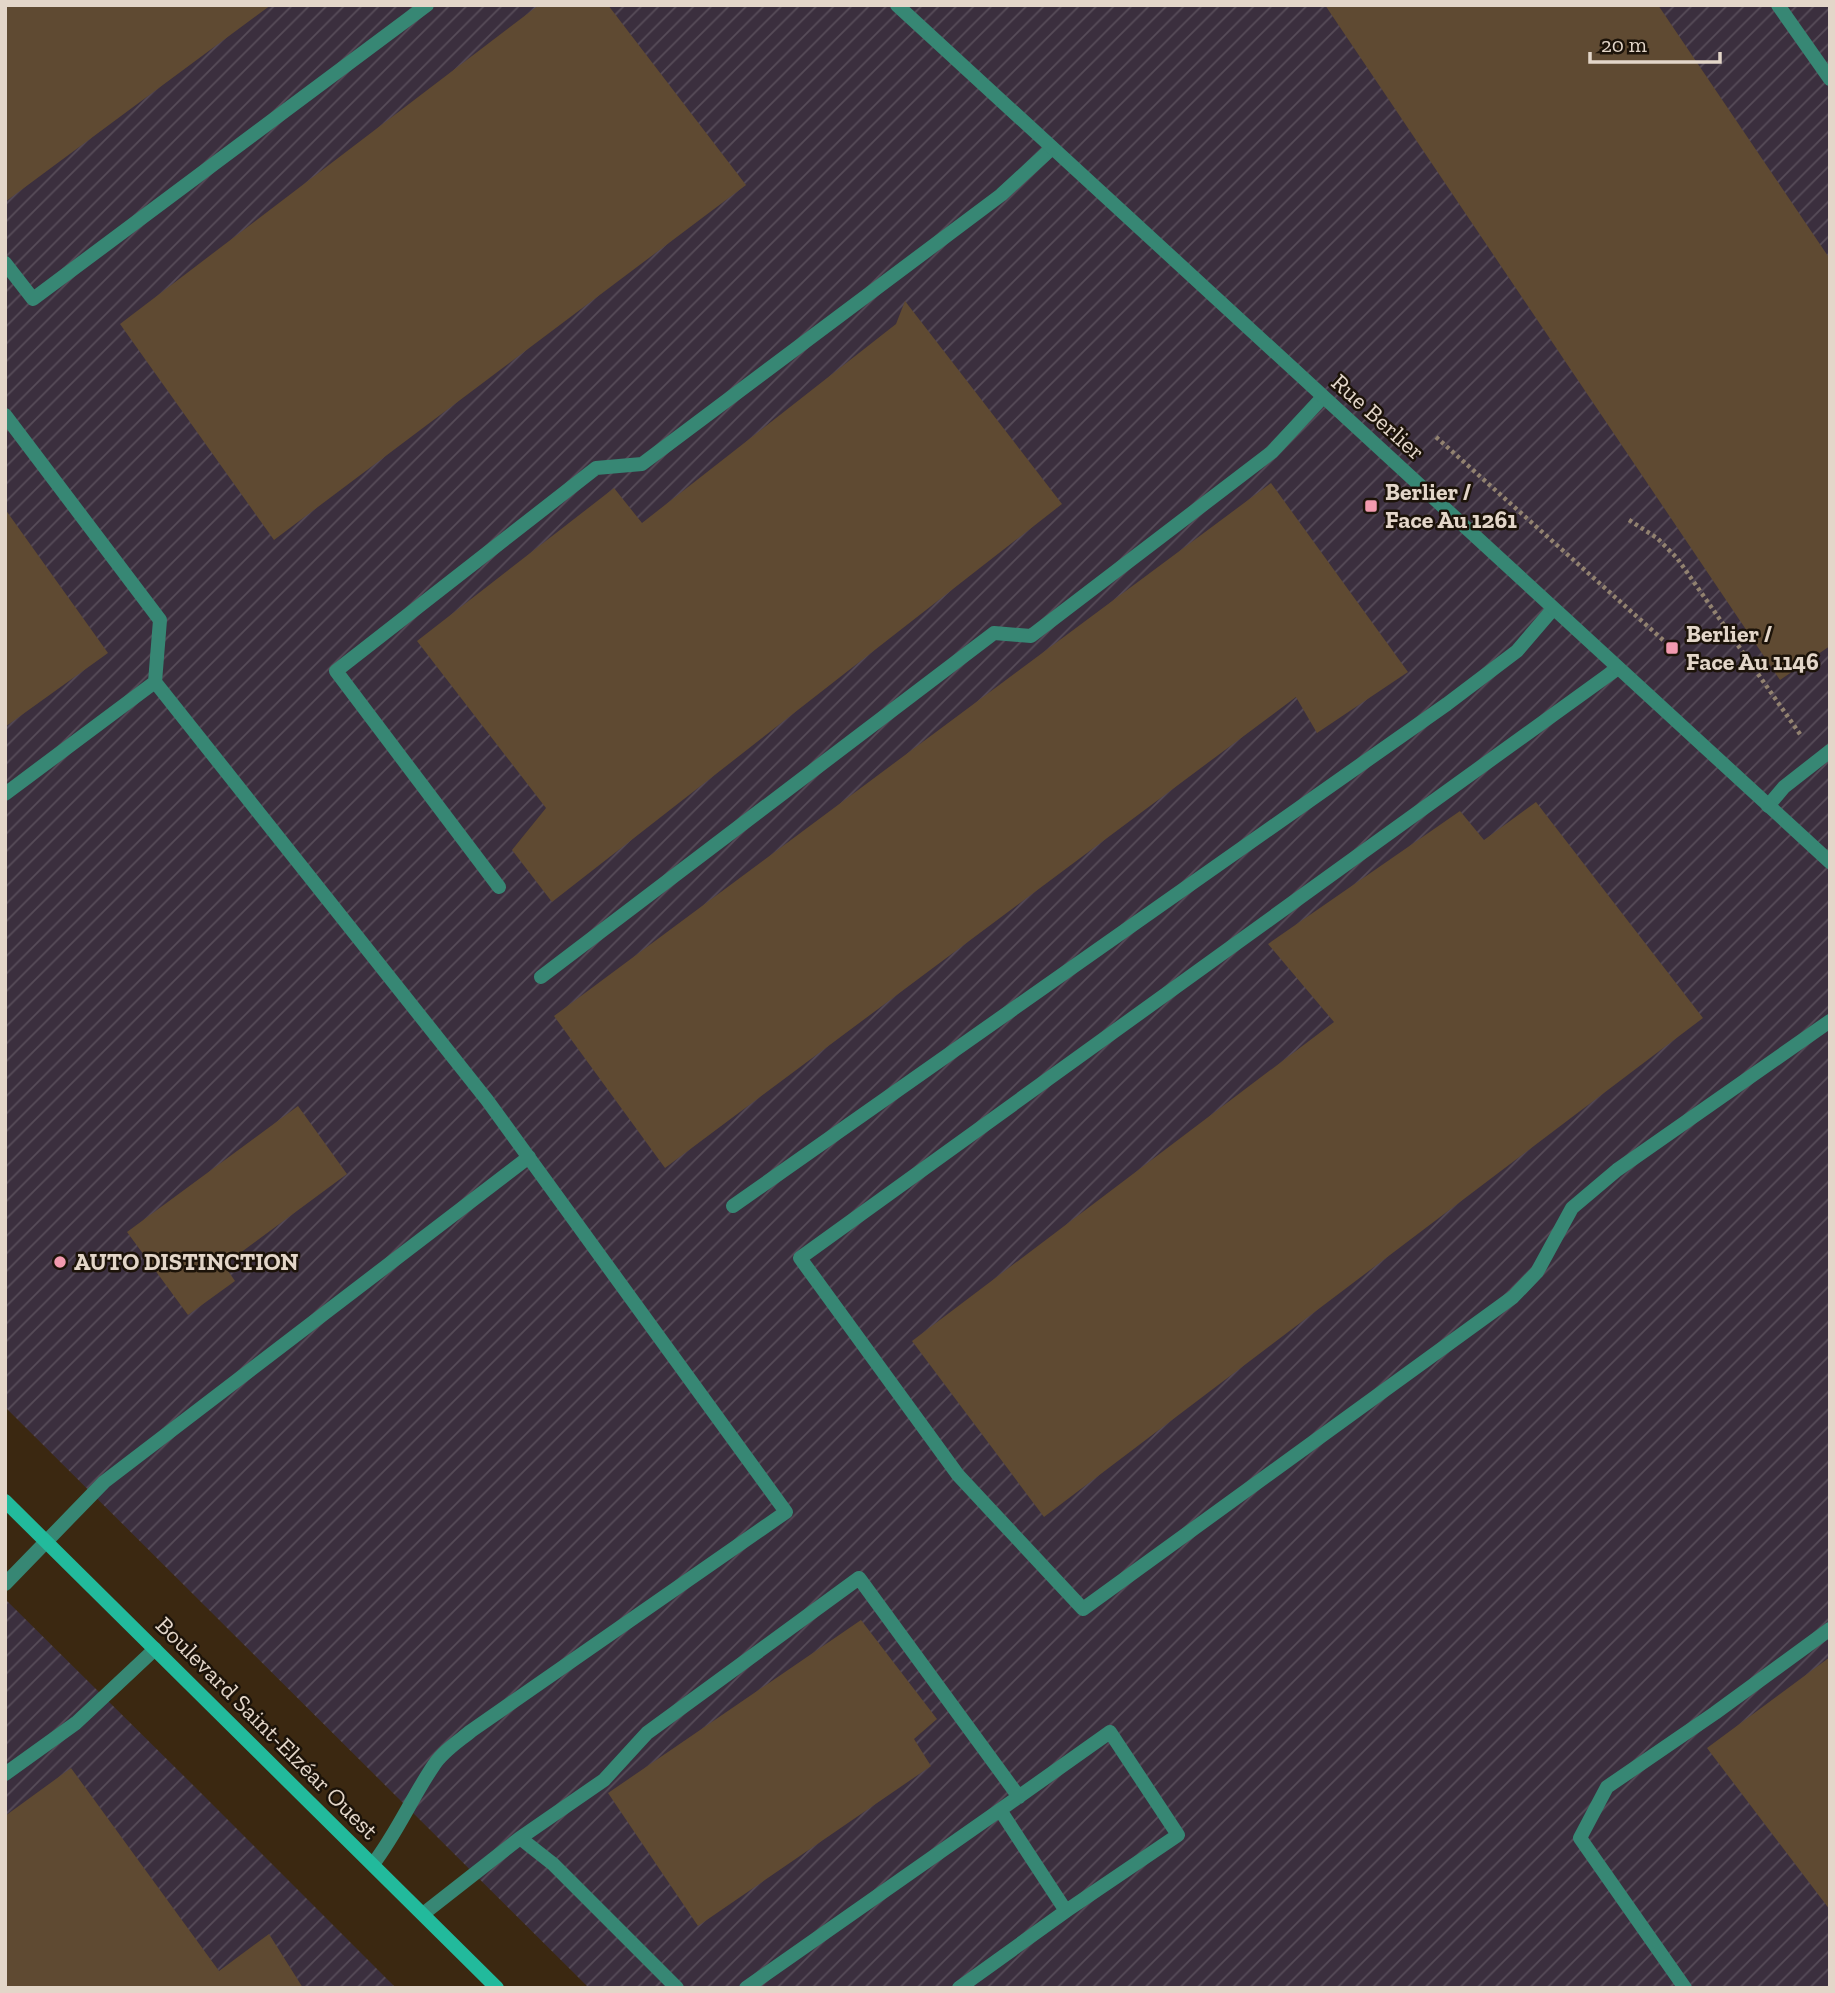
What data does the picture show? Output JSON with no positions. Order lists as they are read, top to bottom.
{
  "streets": {
    "street": ["Rue Berlier", "Boulevard Saint-Elzéar Ouest"]
  },
  "places": {
    "transit": ["Berlier / Face Au 1261", "Berlier / Face Au 1146"],
    "other": ["AUTO DISTINCTION"]
  },
  "scale_bar": "20 m"
}
